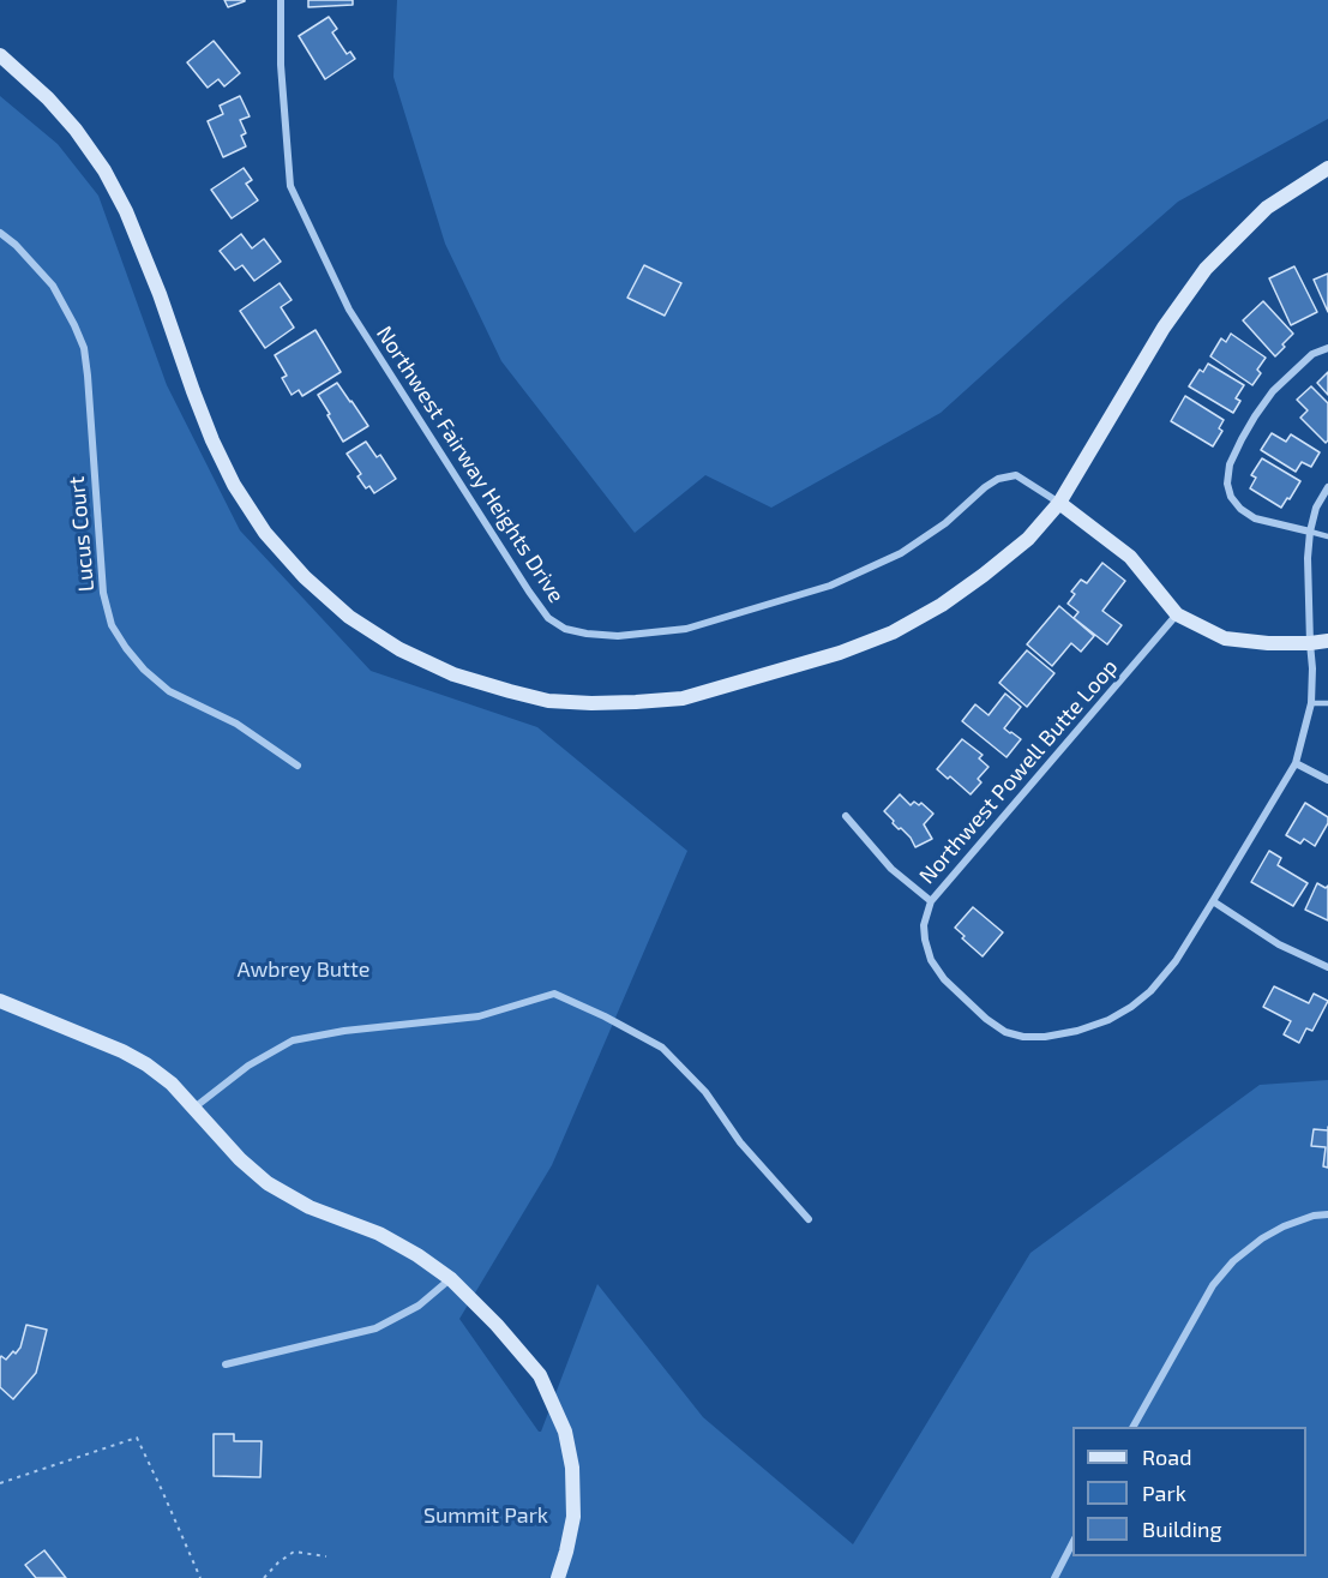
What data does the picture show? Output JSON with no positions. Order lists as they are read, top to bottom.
{
  "streets": {
    "street": ["Northwest Fairway Heights Drive", "Lucus Court", "Northwest Powell Butte Loop"]
  },
  "parks": ["Awbrey Butte", "Summit Park"],
  "legend": ["Road", "Park", "Building"]
}
